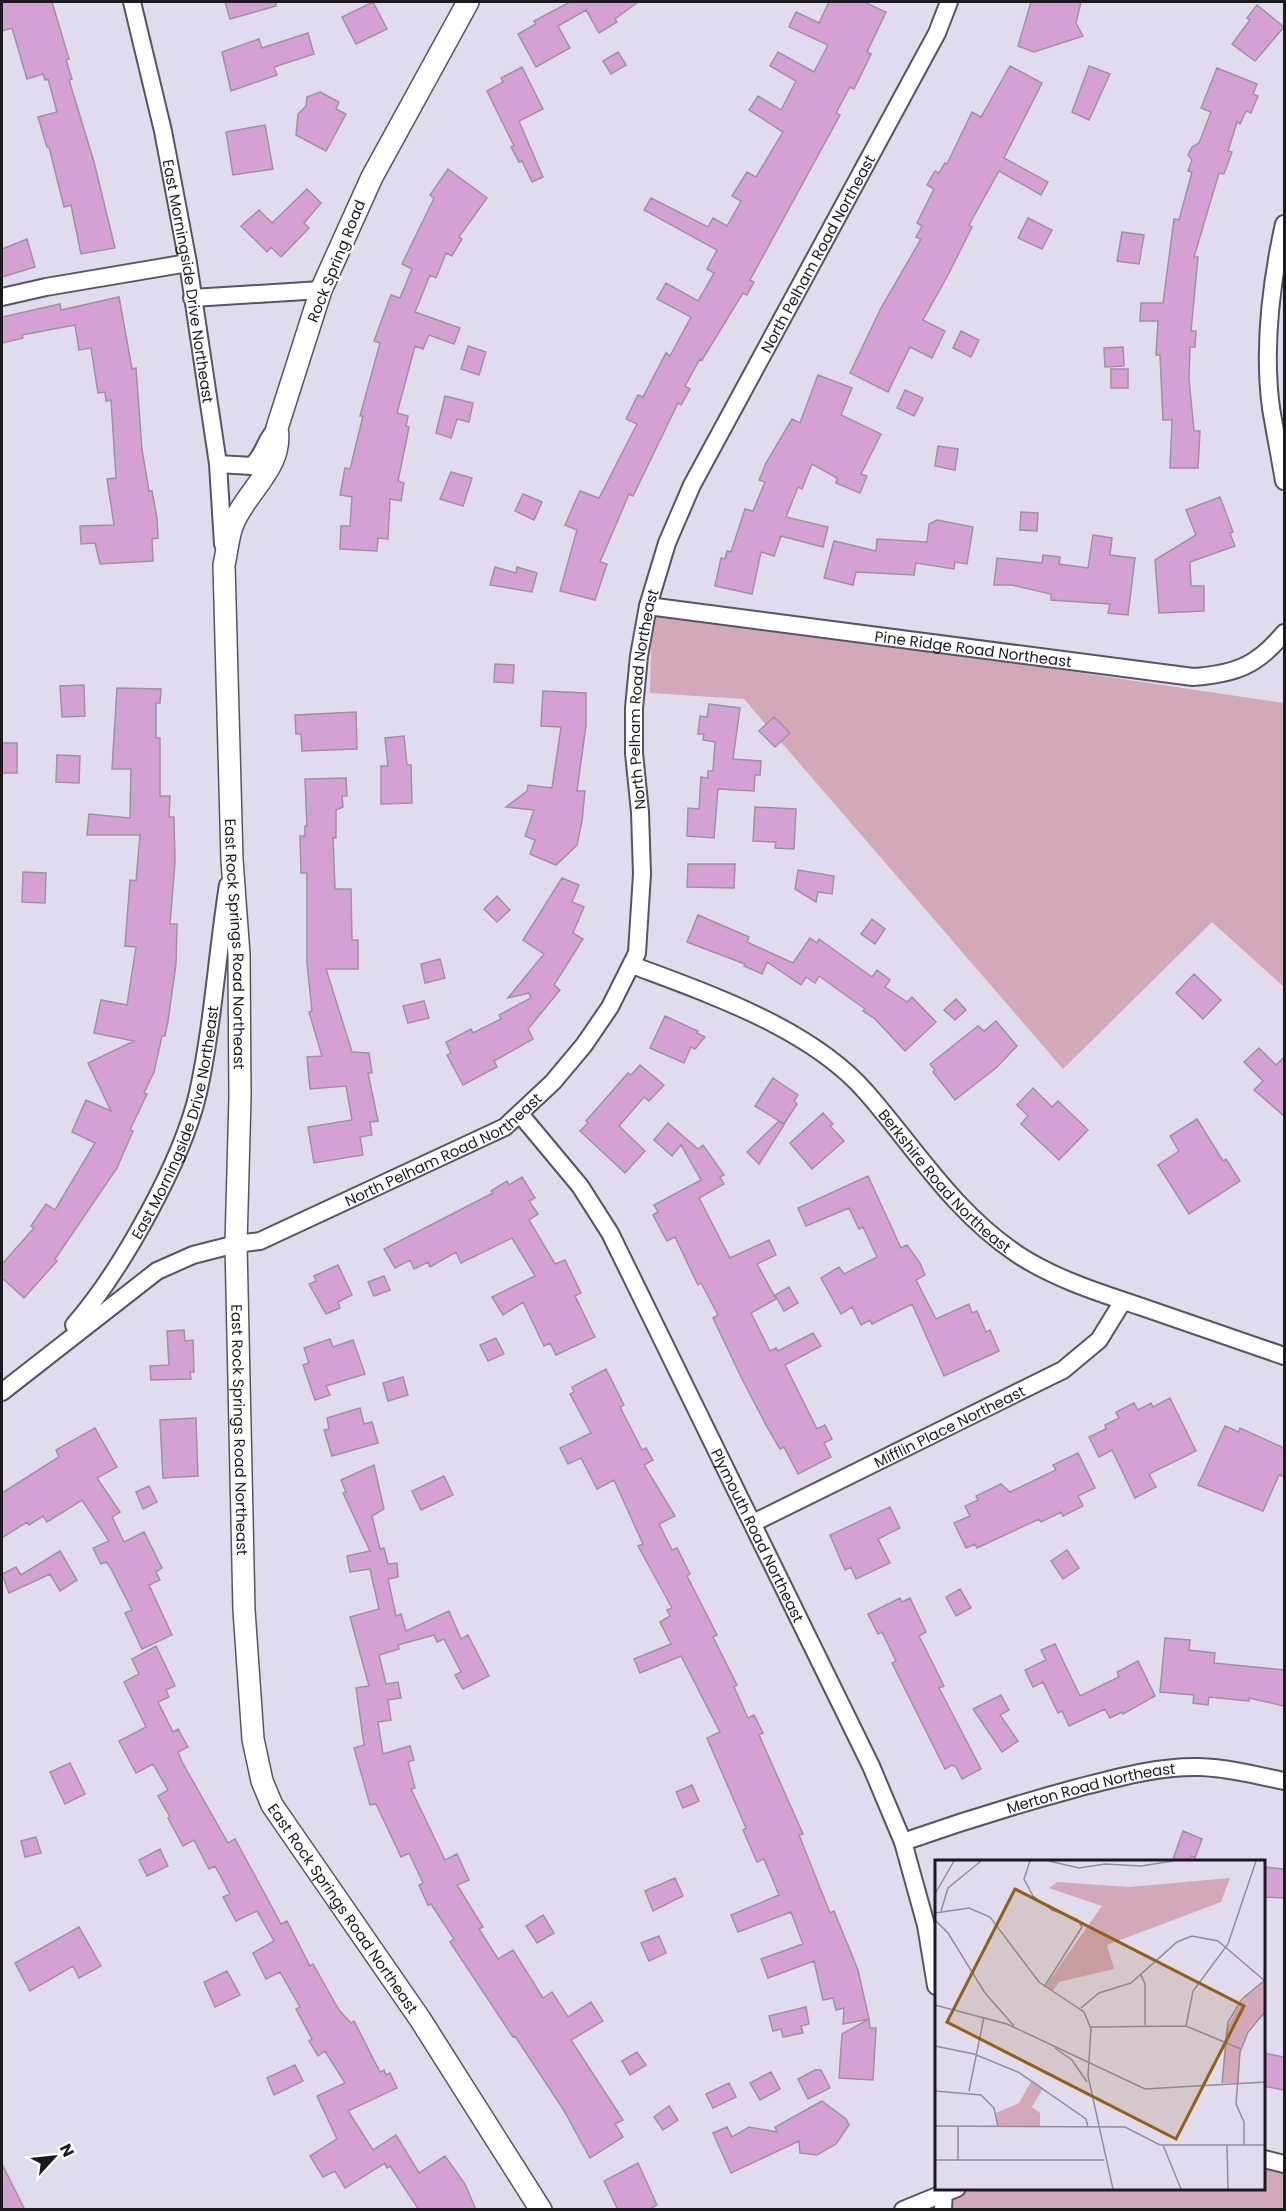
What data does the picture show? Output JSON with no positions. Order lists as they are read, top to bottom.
{
  "streets": {
    "street": [
      "North Pelham Road Northeast",
      "Rock Spring Road",
      "East Morningside Drive Northeast",
      "Pine Ridge Road Northeast",
      "East Rock Springs Road Northeast",
      "Berkshire Road Northeast",
      "Mifflin Place Northeast",
      "Plymouth Road Northeast",
      "Merton Road Northeast"
    ]
  },
  "crossings": [
    ["North Pelham Road Northeast", "East Morningside Drive Northeast"],
    ["North Pelham Road Northeast", "Pine Ridge Road Northeast"],
    ["North Pelham Road Northeast", "East Rock Springs Road Northeast"],
    ["North Pelham Road Northeast", "Berkshire Road Northeast"],
    ["North Pelham Road Northeast", "Plymouth Road Northeast"],
    ["Rock Spring Road", "East Morningside Drive Northeast"],
    ["Rock Spring Road", "East Rock Springs Road Northeast"],
    ["East Morningside Drive Northeast", "East Rock Springs Road Northeast"],
    ["Berkshire Road Northeast", "Mifflin Place Northeast"],
    ["Mifflin Place Northeast", "Plymouth Road Northeast"],
    ["Plymouth Road Northeast", "Merton Road Northeast"]
  ],
  "north": "top right"
}
